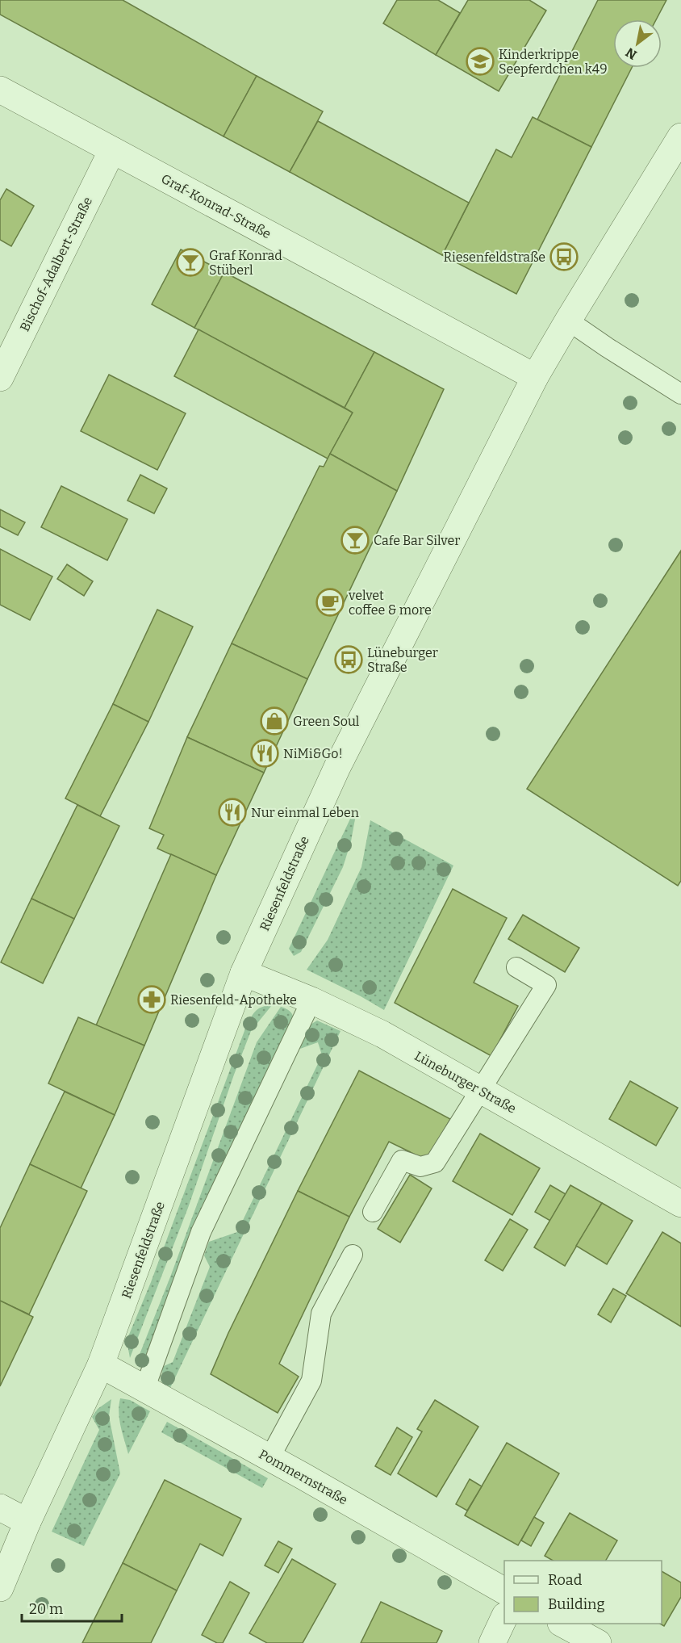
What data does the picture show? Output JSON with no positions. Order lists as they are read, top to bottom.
{
  "streets": {
    "street": [
      "Graf-Konrad-Straße",
      "Bischof-Adalbert-Straße",
      "Riesenfeldstraße",
      "Lüneburger Straße",
      "Pommernstraße"
    ]
  },
  "crossings": [
    ["Graf-Konrad-Straße", "Bischof-Adalbert-Straße"],
    ["Graf-Konrad-Straße", "Riesenfeldstraße"],
    ["Riesenfeldstraße", "Lüneburger Straße"],
    ["Riesenfeldstraße", "Pommernstraße"]
  ],
  "places": {
    "school or university": ["Kinderkrippe Seepferdchen k49"],
    "bus stop": ["Riesenfeldstraße", "Lüneburger Straße"],
    "bar": ["Graf Konrad Stüberl", "Cafe Bar Silver"],
    "cafe": ["velvet coffee & more"],
    "shop": ["Green Soul"],
    "restaurant": ["NiMi&Go!", "Nur einmal Leben"],
    "pharmacy": ["Riesenfeld-Apotheke"]
  },
  "legend": ["Road", "Building"],
  "scale_bar": "20 m",
  "north": "bottom left"
}
